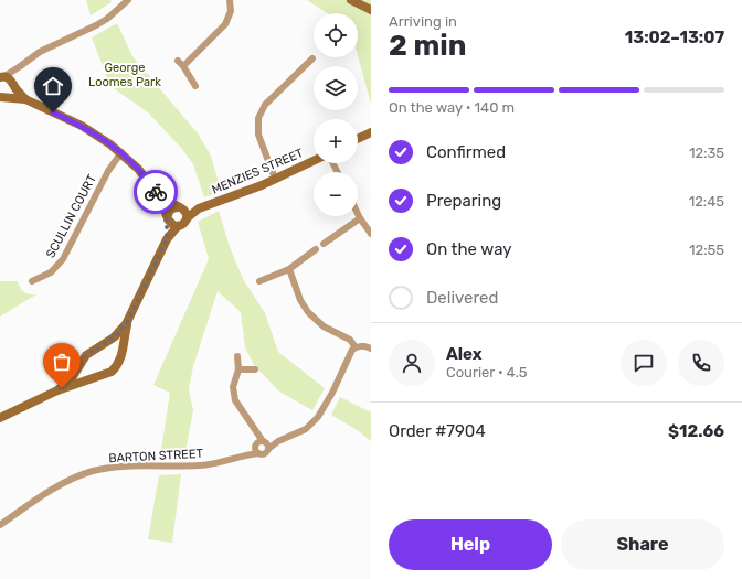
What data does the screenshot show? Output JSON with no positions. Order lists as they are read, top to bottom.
{
  "streets": {
    "street": ["MENZIES STREET", "SCULLIN COURT", "BARTON STREET"]
  },
  "parks": ["George Loomes Park"],
  "page": {
    "heading": ["2 min", "Arriving in", "13:02–13:07"],
    "panel": [
      "Alex",
      "Courier · 4.5",
      "Order #7904",
      "$12.66"
    ],
    "map_buttons": ["+", "−"],
    "bar": "On the way · 140 m",
    "list": [
      ["Confirmed", "12:35"],
      ["Preparing", "12:45"],
      ["On the way", "12:55"],
      "Delivered"
    ],
    "buttons": ["Help", "Share"]
  }
}
